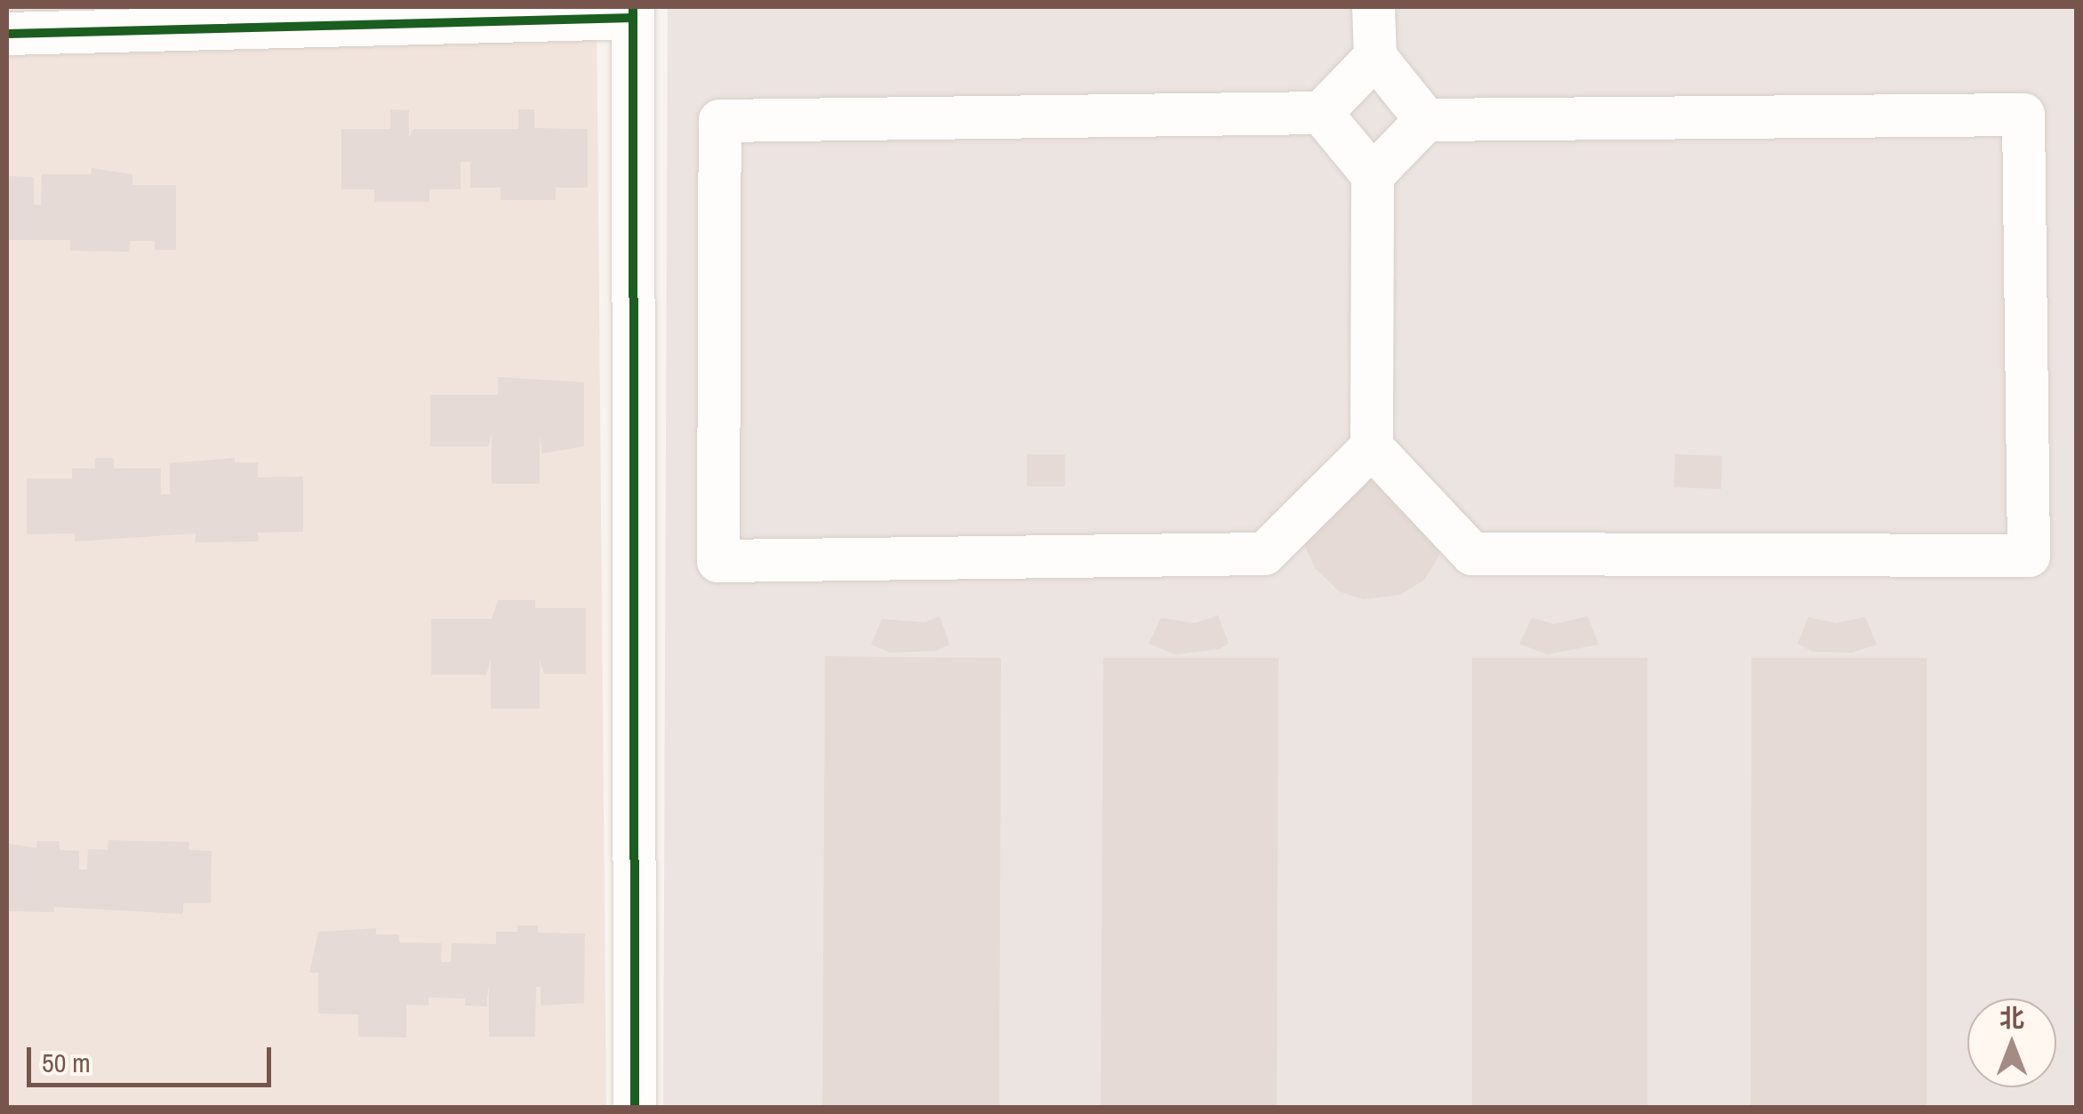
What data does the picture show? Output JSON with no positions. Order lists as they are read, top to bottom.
{
  "scale_bar": "50 m",
  "north": "top"
}
